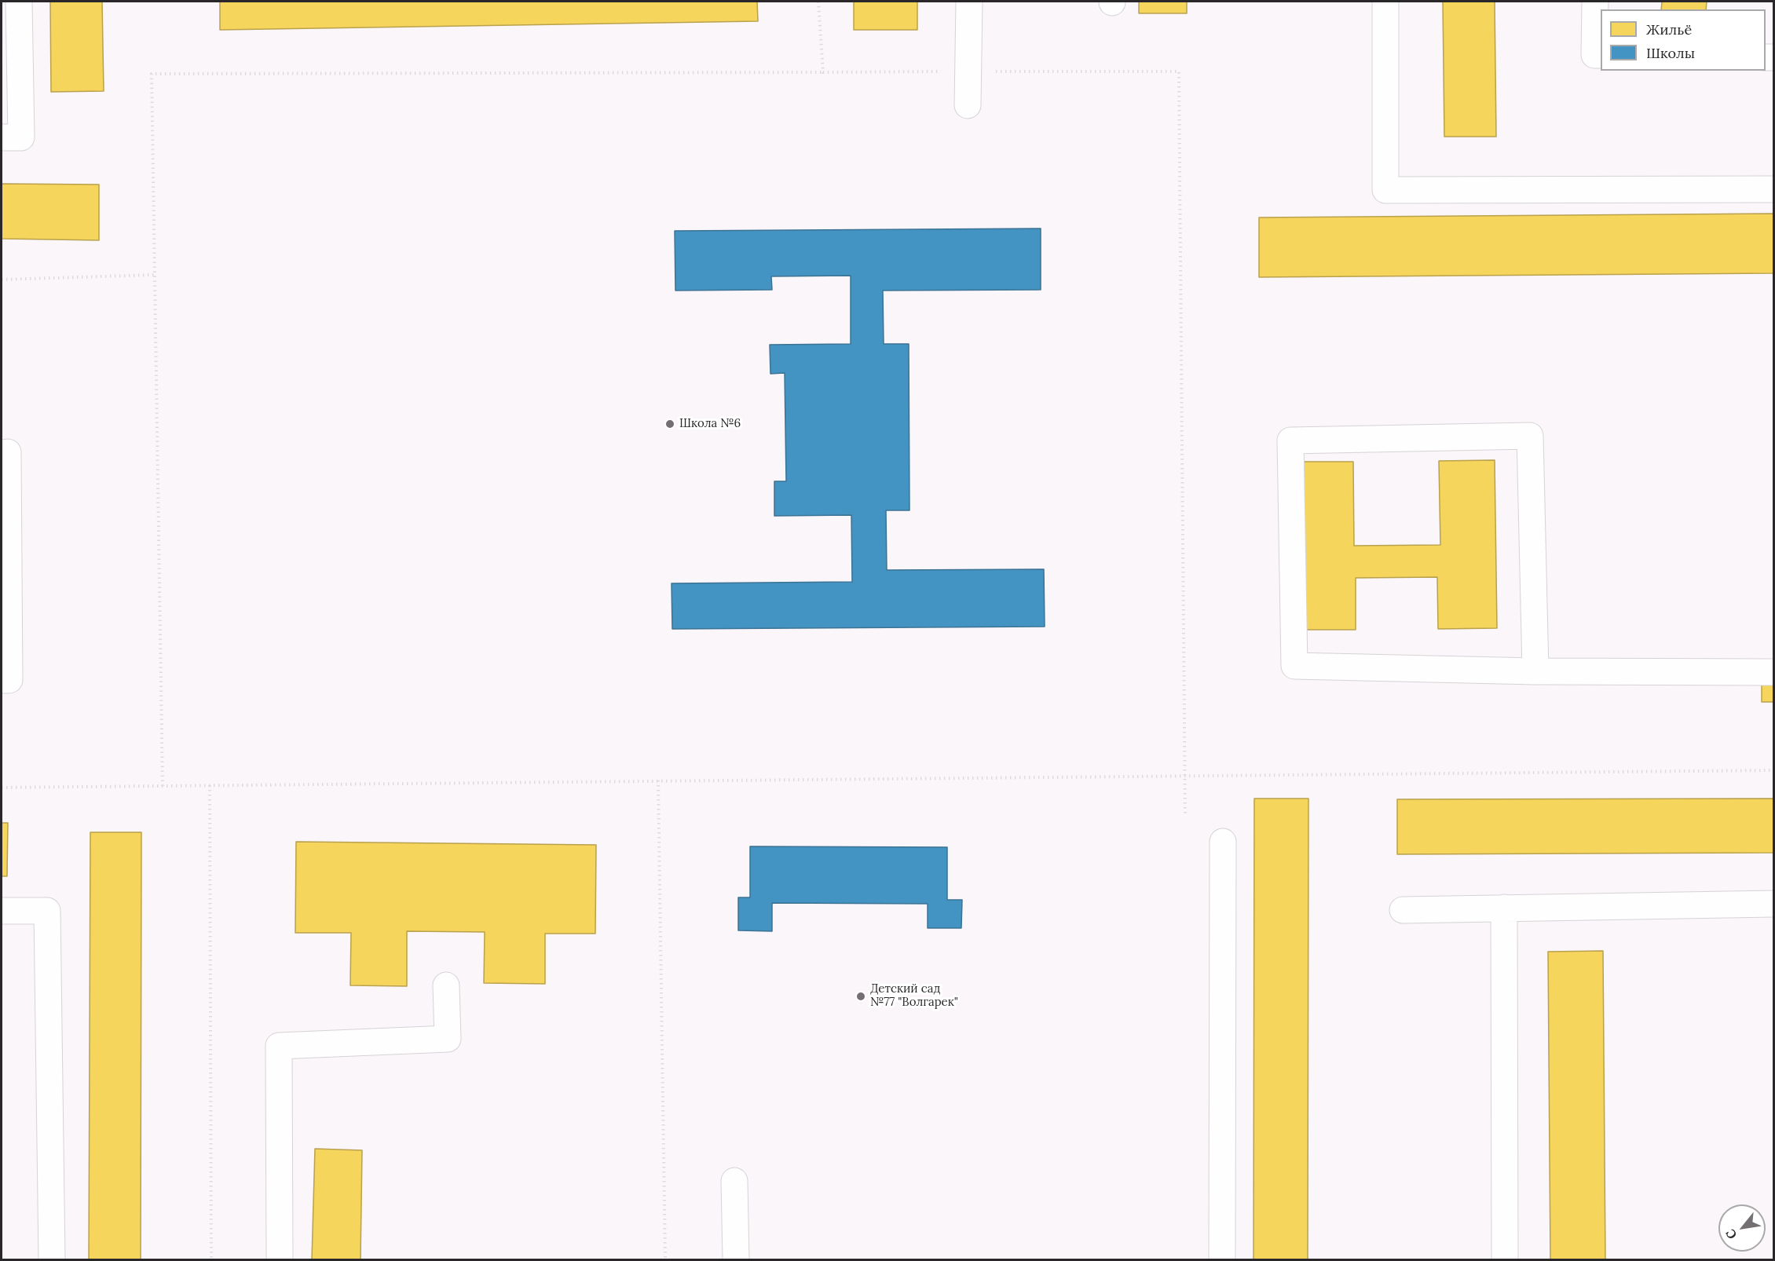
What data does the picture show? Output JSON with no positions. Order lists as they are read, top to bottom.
{
  "places": ["Школа №6", "Детский сад №77 \"Волгарек\""],
  "legend": ["Жильё", "Школы"],
  "north": "bottom left"
}
